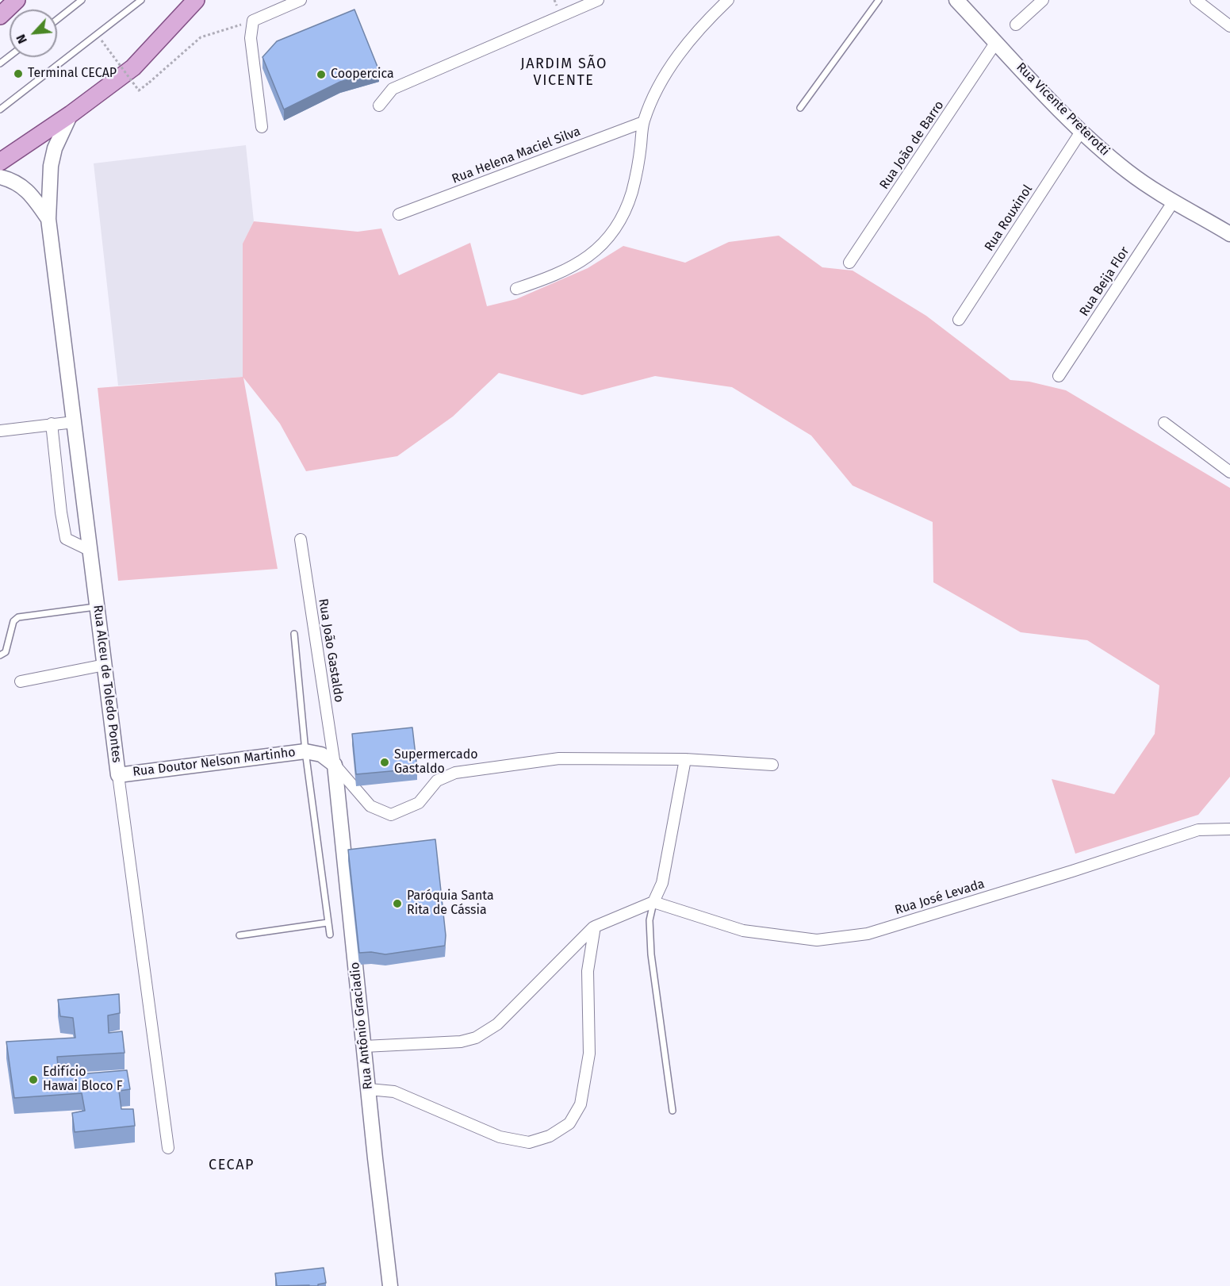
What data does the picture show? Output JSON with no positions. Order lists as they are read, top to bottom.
{
  "streets": {
    "main road": [
      "Rua Vicente Preterotti",
      "Rua Alceu de Toledo Pontes",
      "Rua Doutor Nelson Martinho",
      "Rua Antônio Graciadio"
    ],
    "street": [
      "Rua João de Barro",
      "Rua Helena Maciel Silva",
      "Rua Rouxinol",
      "Rua Beija Flor",
      "Rua João Gastaldo",
      "Rua José Levada"
    ]
  },
  "crossings": [
    ["Rua Vicente Preterotti", "Rua João de Barro"],
    ["Rua Vicente Preterotti", "Rua Rouxinol"],
    ["Rua Vicente Preterotti", "Rua Beija Flor"],
    ["Rua João Gastaldo", "Rua Doutor Nelson Martinho"],
    ["Rua João Gastaldo", "Rua Antônio Graciadio"],
    ["Rua Alceu de Toledo Pontes", "Rua Doutor Nelson Martinho"],
    ["Rua Doutor Nelson Martinho", "Rua Antônio Graciadio"]
  ],
  "districts": ["JARDIM SÃO VICENTE", "CECAP"],
  "places": [
    "Terminal CECAP",
    "Coopercica",
    "Supermercado Gastaldo",
    "Paróquia Santa Rita de Cássia",
    "Edifício Hawai Bloco F"
  ],
  "north": "bottom left"
}
